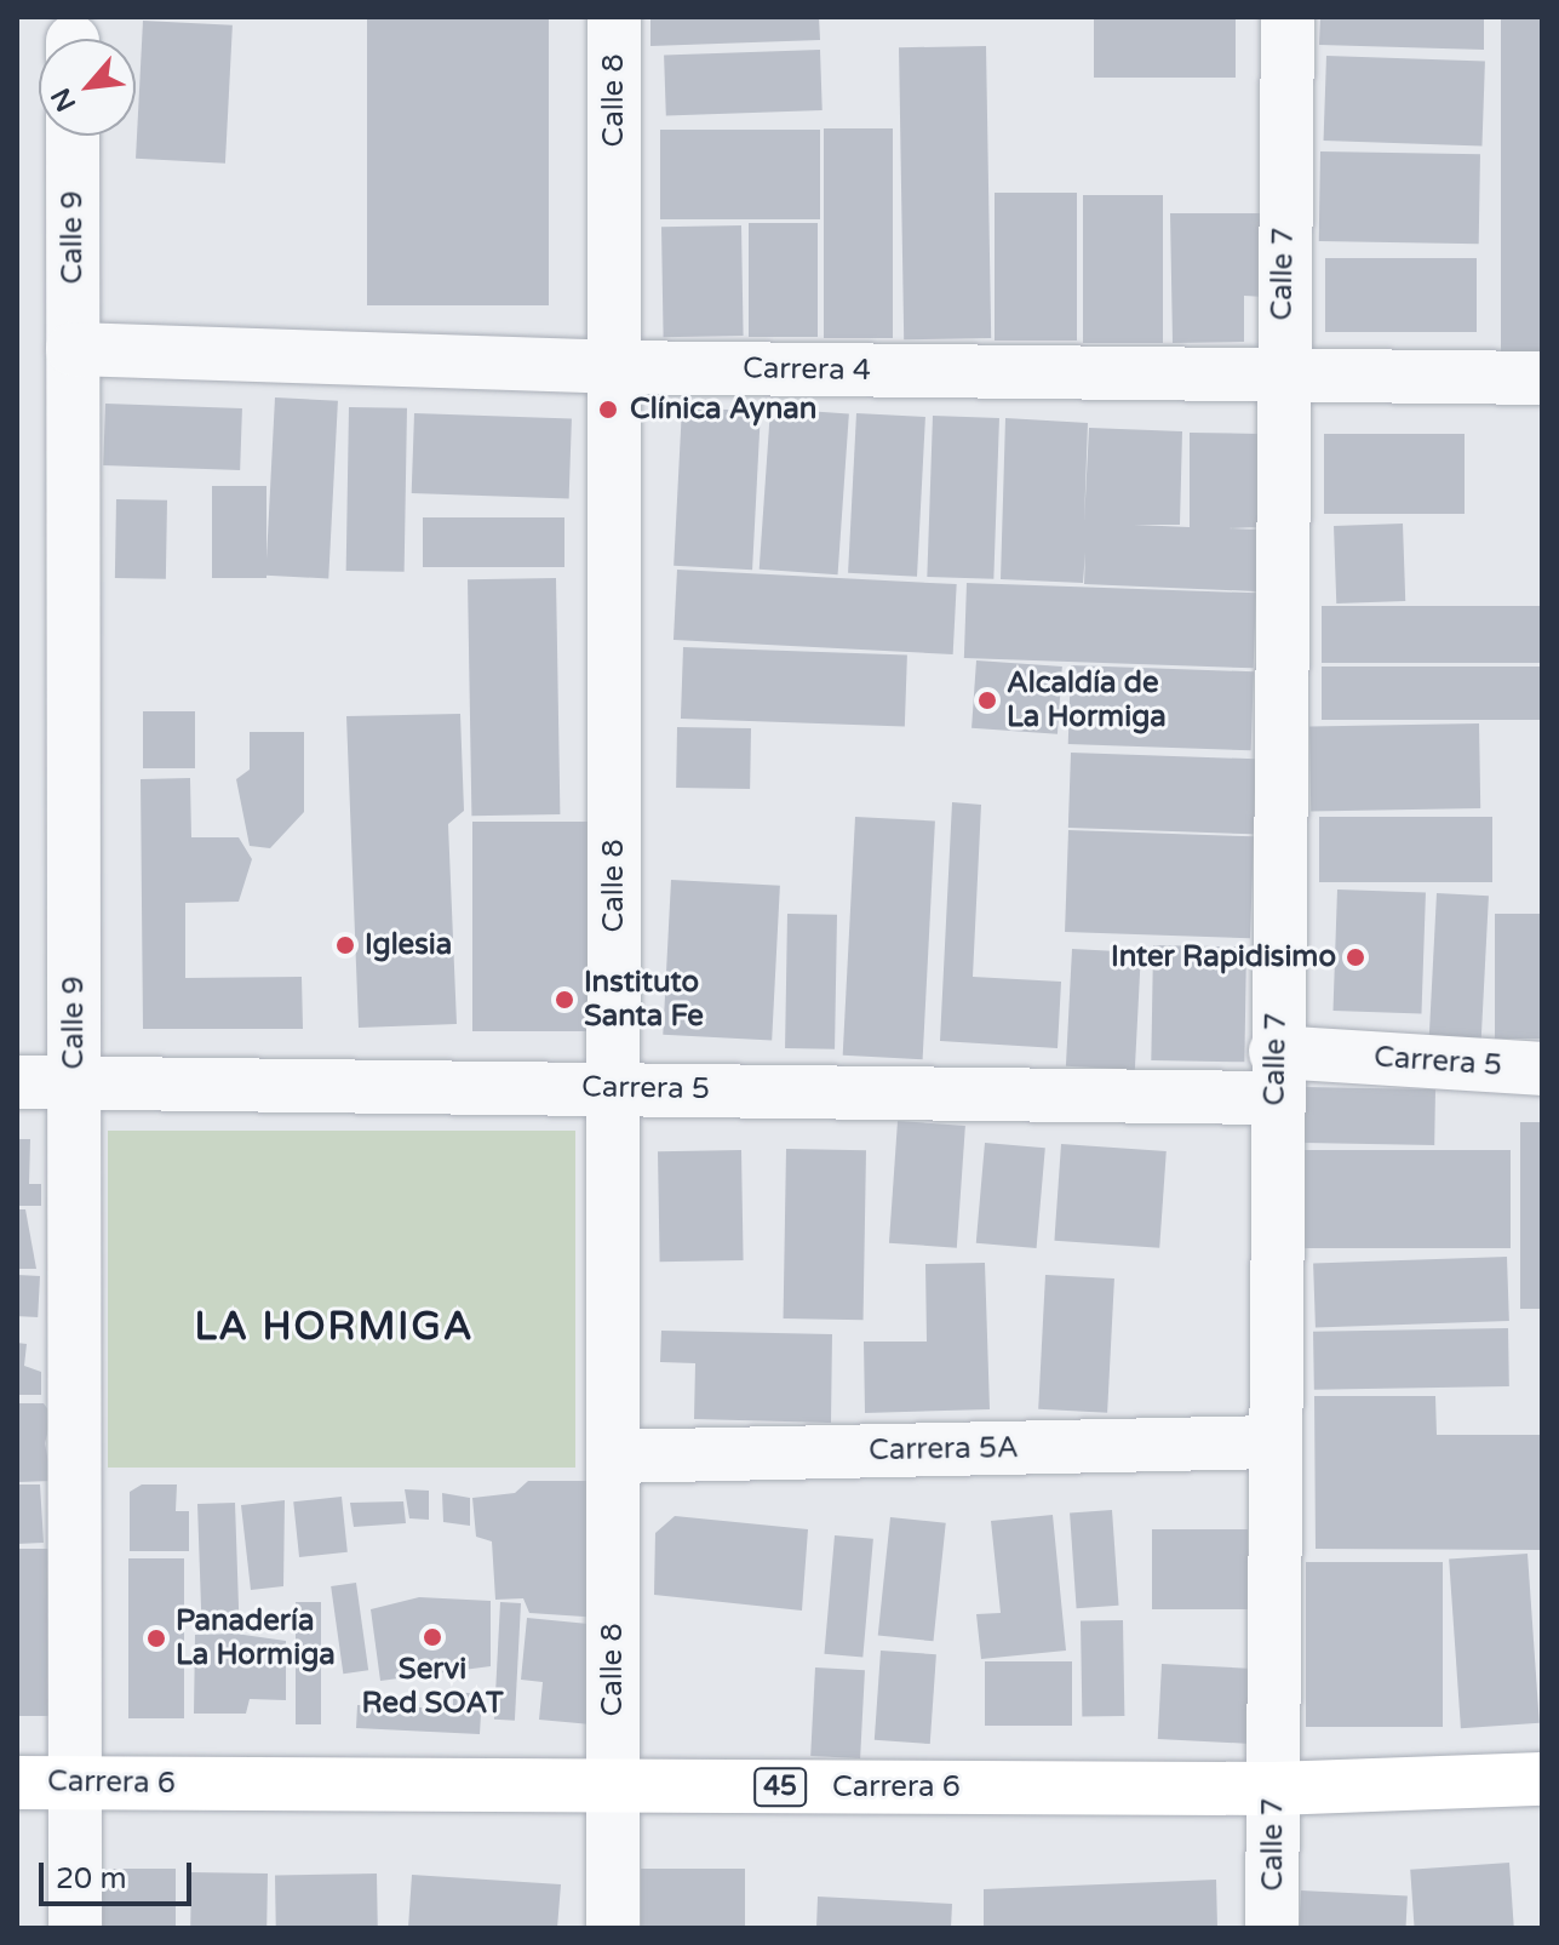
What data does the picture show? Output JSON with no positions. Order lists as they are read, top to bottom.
{
  "streets": {
    "main road": ["Carrera 6", "45"],
    "street": [
      "Calle 8",
      "Calle 9",
      "Calle 7",
      "Carrera 4",
      "Carrera 5",
      "Carrera 5A"
    ]
  },
  "crossings": [
    ["Calle 8", "Carrera 4"],
    ["Calle 8", "Carrera 5"],
    ["Calle 8", "Carrera 5A"],
    ["Calle 8", "Carrera 6"],
    ["Calle 9", "Carrera 4"],
    ["Calle 9", "Carrera 5"],
    ["Calle 9", "Carrera 6"],
    ["Calle 7", "Carrera 4"],
    ["Calle 7", "Carrera 5"],
    ["Calle 7", "Carrera 5A"],
    ["Calle 7", "Carrera 6"]
  ],
  "districts": ["LA HORMIGA"],
  "places": [
    "Clínica Aynan",
    "Alcaldía de La Hormiga",
    "Iglesia",
    "Inter Rapidisimo",
    "Instituto Santa Fe",
    "Servi Red SOAT",
    "Panadería La Hormiga"
  ],
  "scale_bar": "20 m",
  "north": "bottom left"
}
